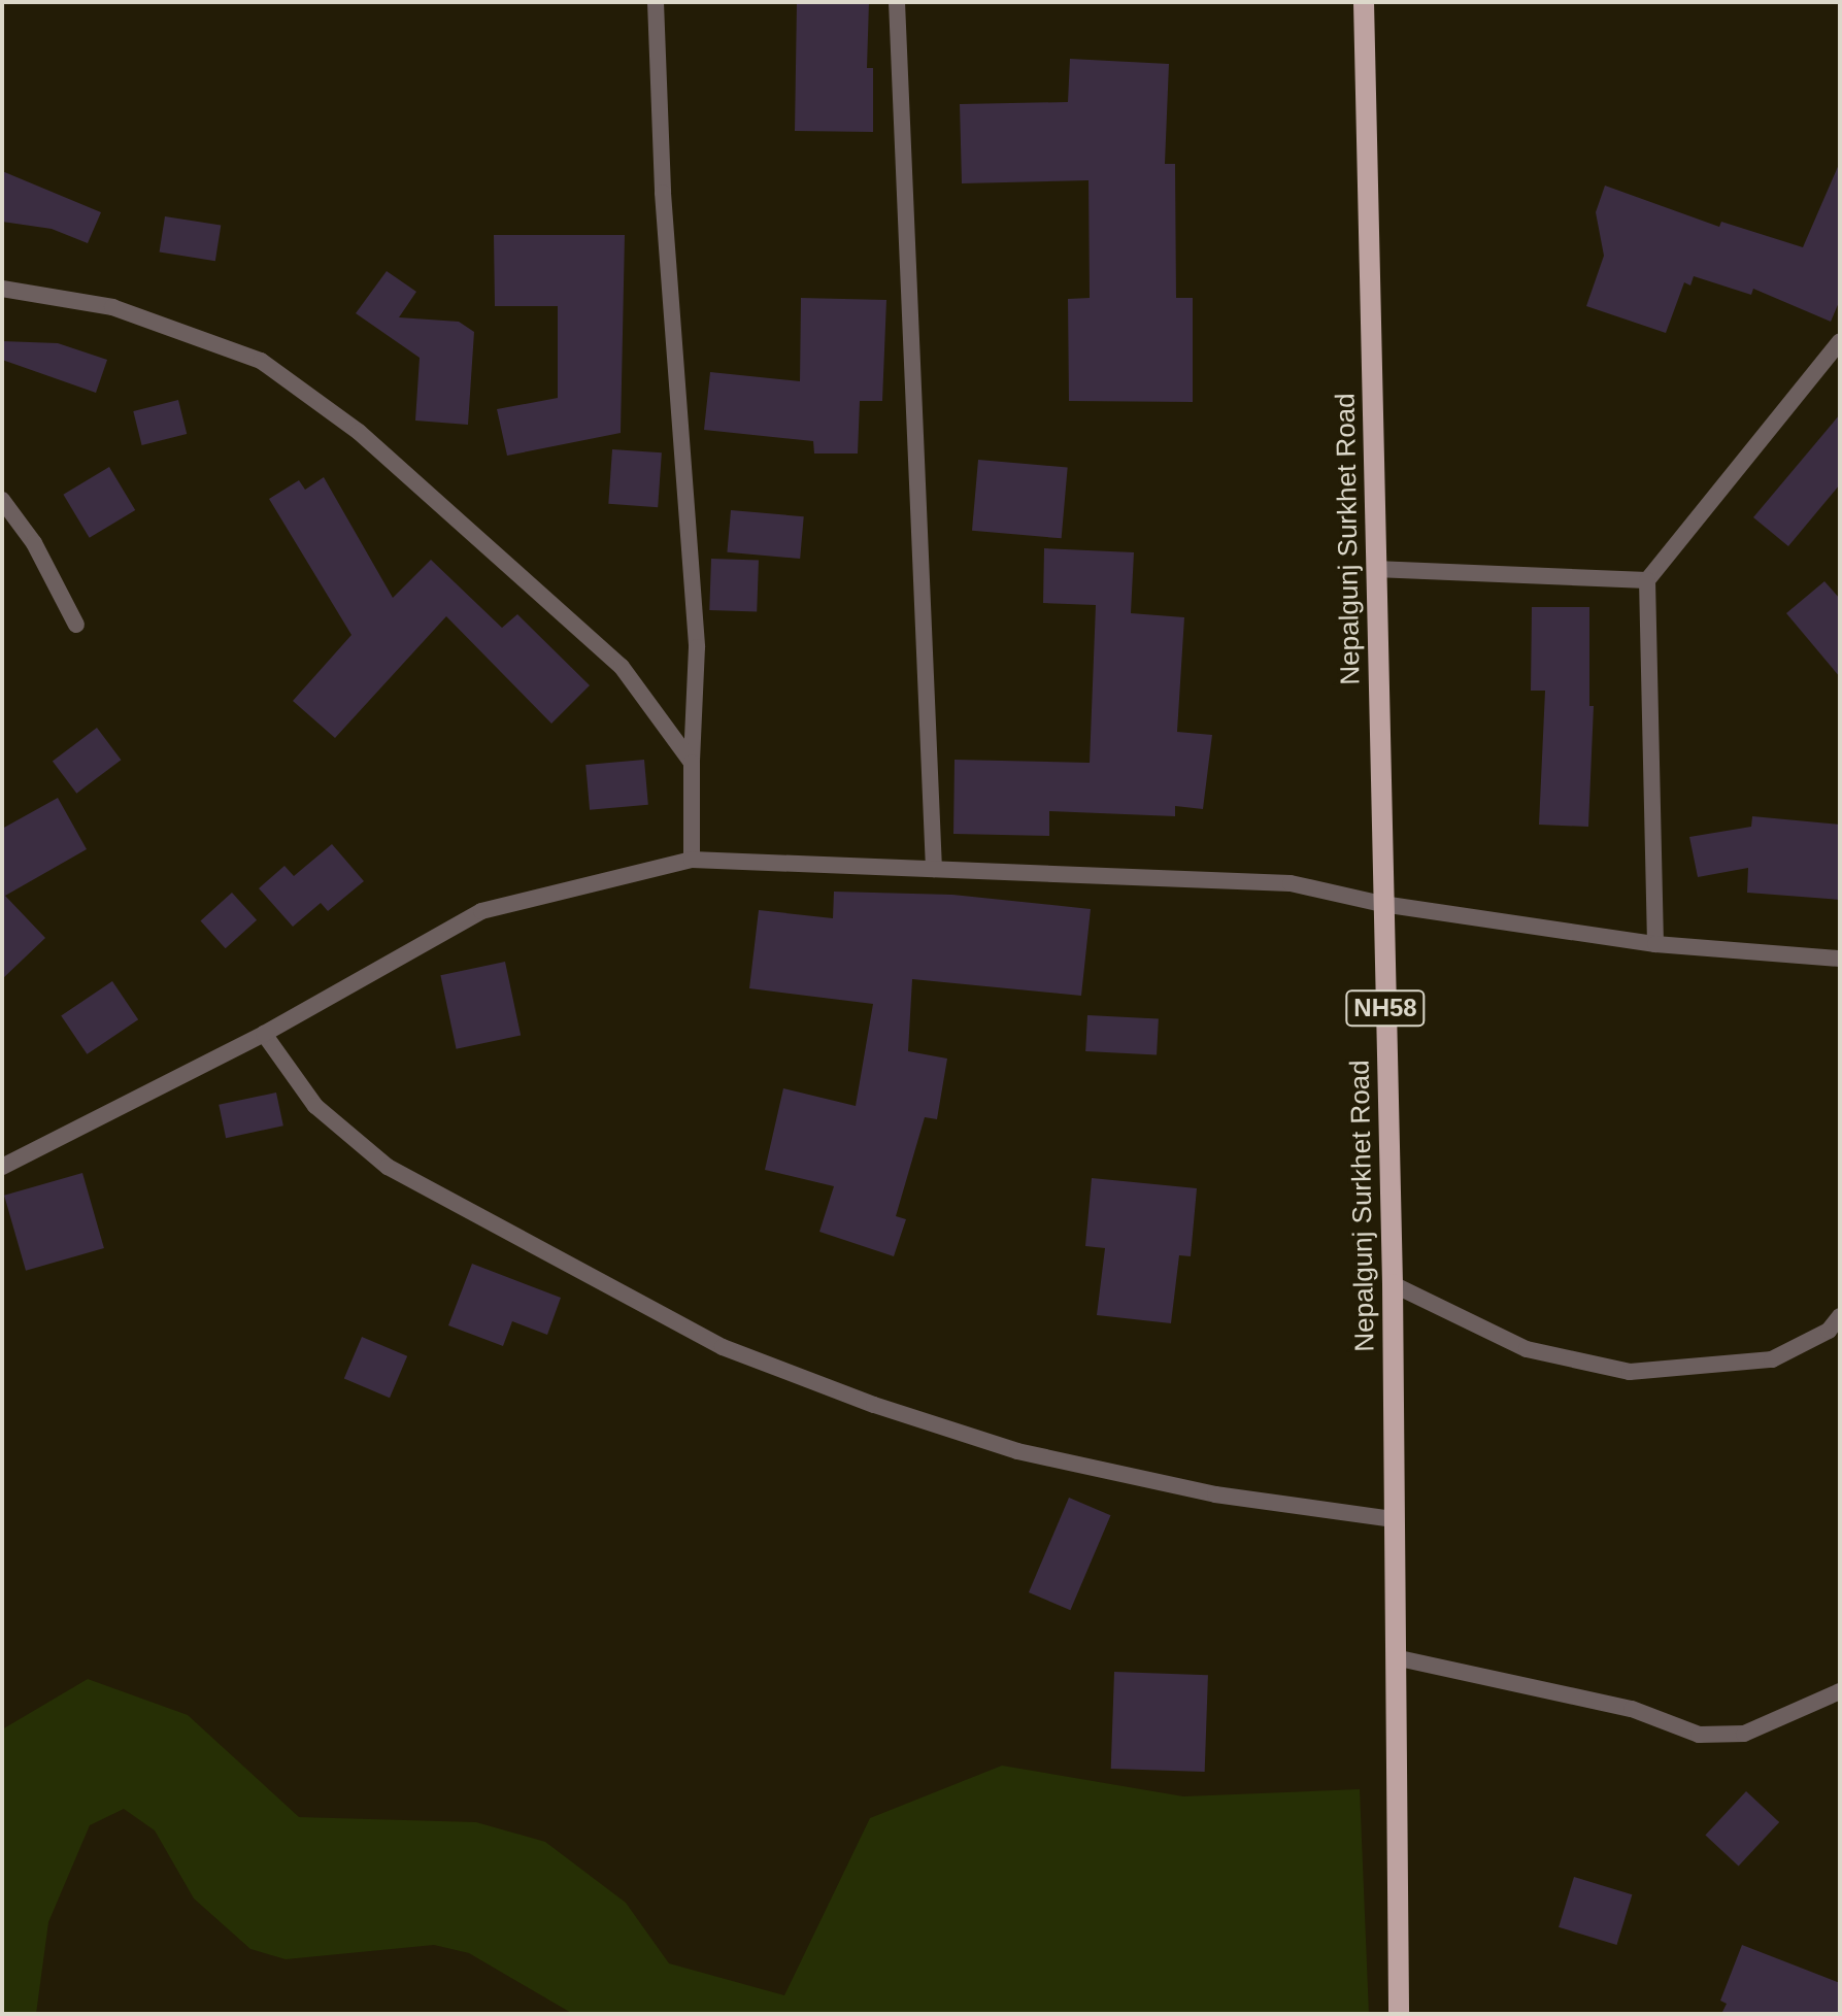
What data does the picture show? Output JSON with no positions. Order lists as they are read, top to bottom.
{
  "streets": {
    "main road": ["Nepalgunj Surkhet Road", "NH58"]
  }
}
